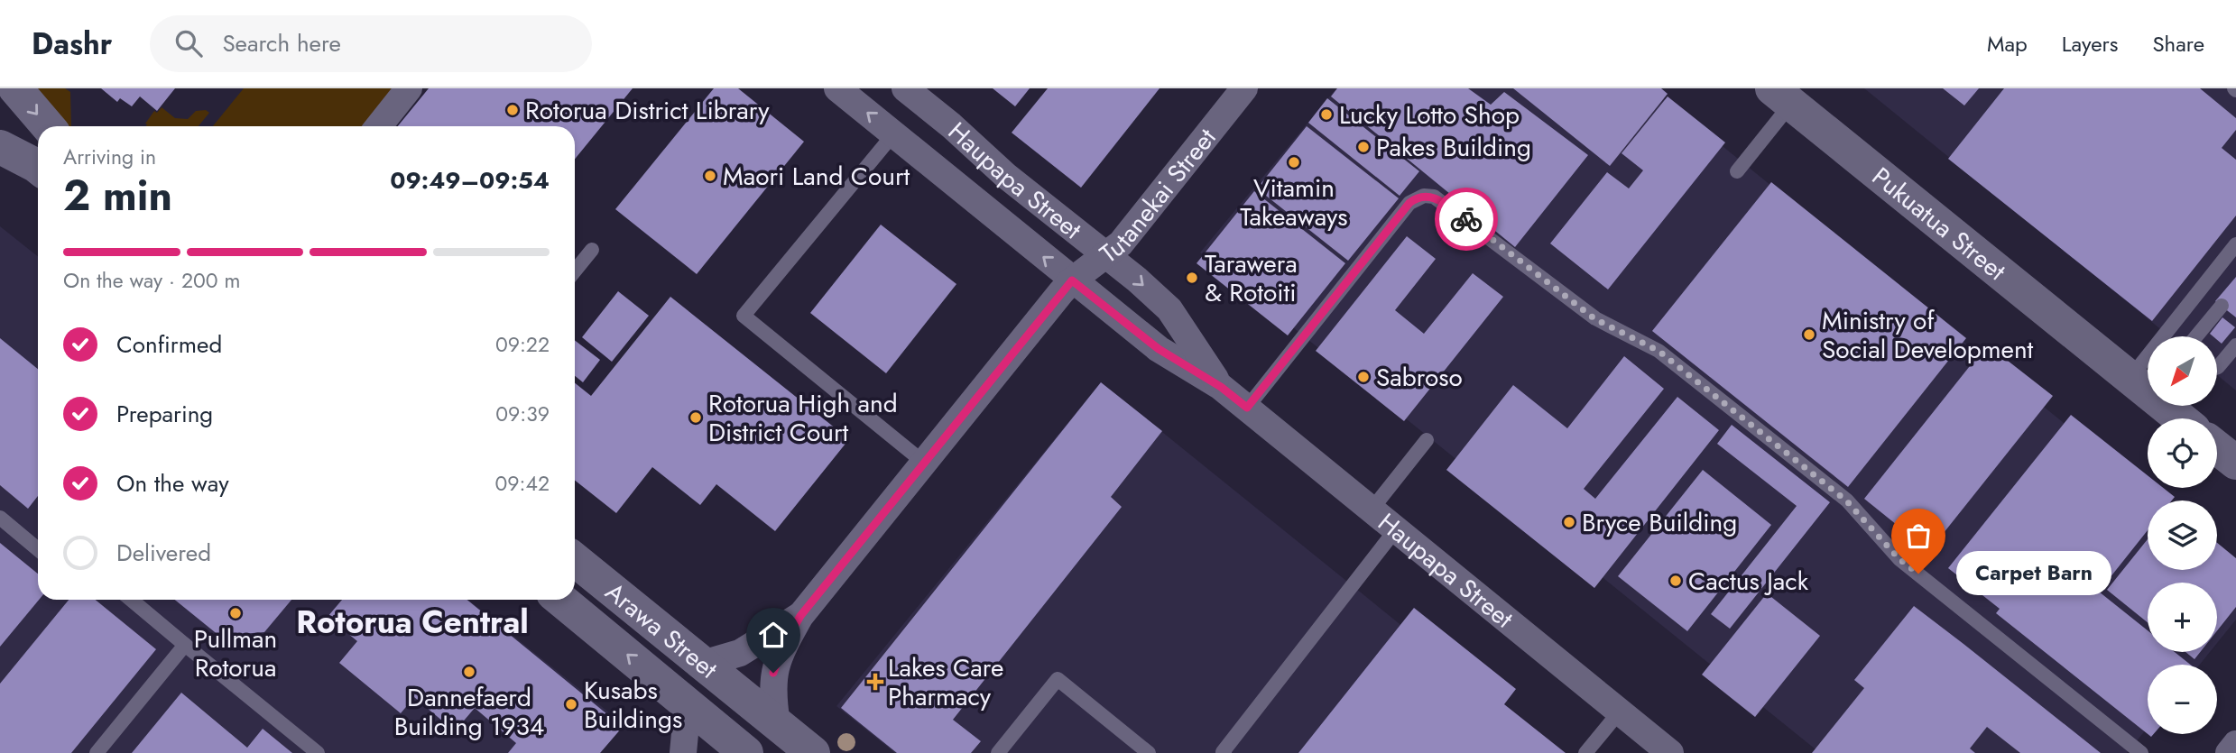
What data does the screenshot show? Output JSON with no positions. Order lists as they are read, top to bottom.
{
  "streets": {
    "main road": ["Pukuatua Street", "Arawa Street"],
    "street": ["Haupapa Street", "Tutanekai Street"]
  },
  "crossings": [
    ["Haupapa Street", "Tutanekai Street"],
    ["Tutanekai Street", "Arawa Street"]
  ],
  "districts": ["Rotorua Central"],
  "places": {
    "other": [
      "Rotorua District Library",
      "Lucky Lotto Shop",
      "Pakes Building",
      "Vitamin Takeaways",
      "Maori Land Court",
      "Tarawera & Rotoiti",
      "Ministry of Social Development",
      "Sabroso",
      "Rotorua High and District Court",
      "Bryce Building",
      "Carpet Barn",
      "Cactus Jack",
      "Pullman Rotorua",
      "Dannefaerd Building 1934",
      "Kusabs Buildings"
    ],
    "health": ["Lakes Care Pharmacy"]
  },
  "north": "bottom left",
  "page": {
    "header": "Dashr",
    "search": "Search here",
    "nav": ["Map", "Layers", "Share"],
    "heading": ["2 min", "Arriving in", "09:49–09:54"],
    "bar": "On the way · 200 m",
    "list": [
      ["Confirmed", "09:22"],
      ["Preparing", "09:39"],
      ["On the way", "09:42"],
      "Delivered"
    ],
    "map_buttons": ["+", "−"],
    "bubble": "Carpet Barn"
  }
}
